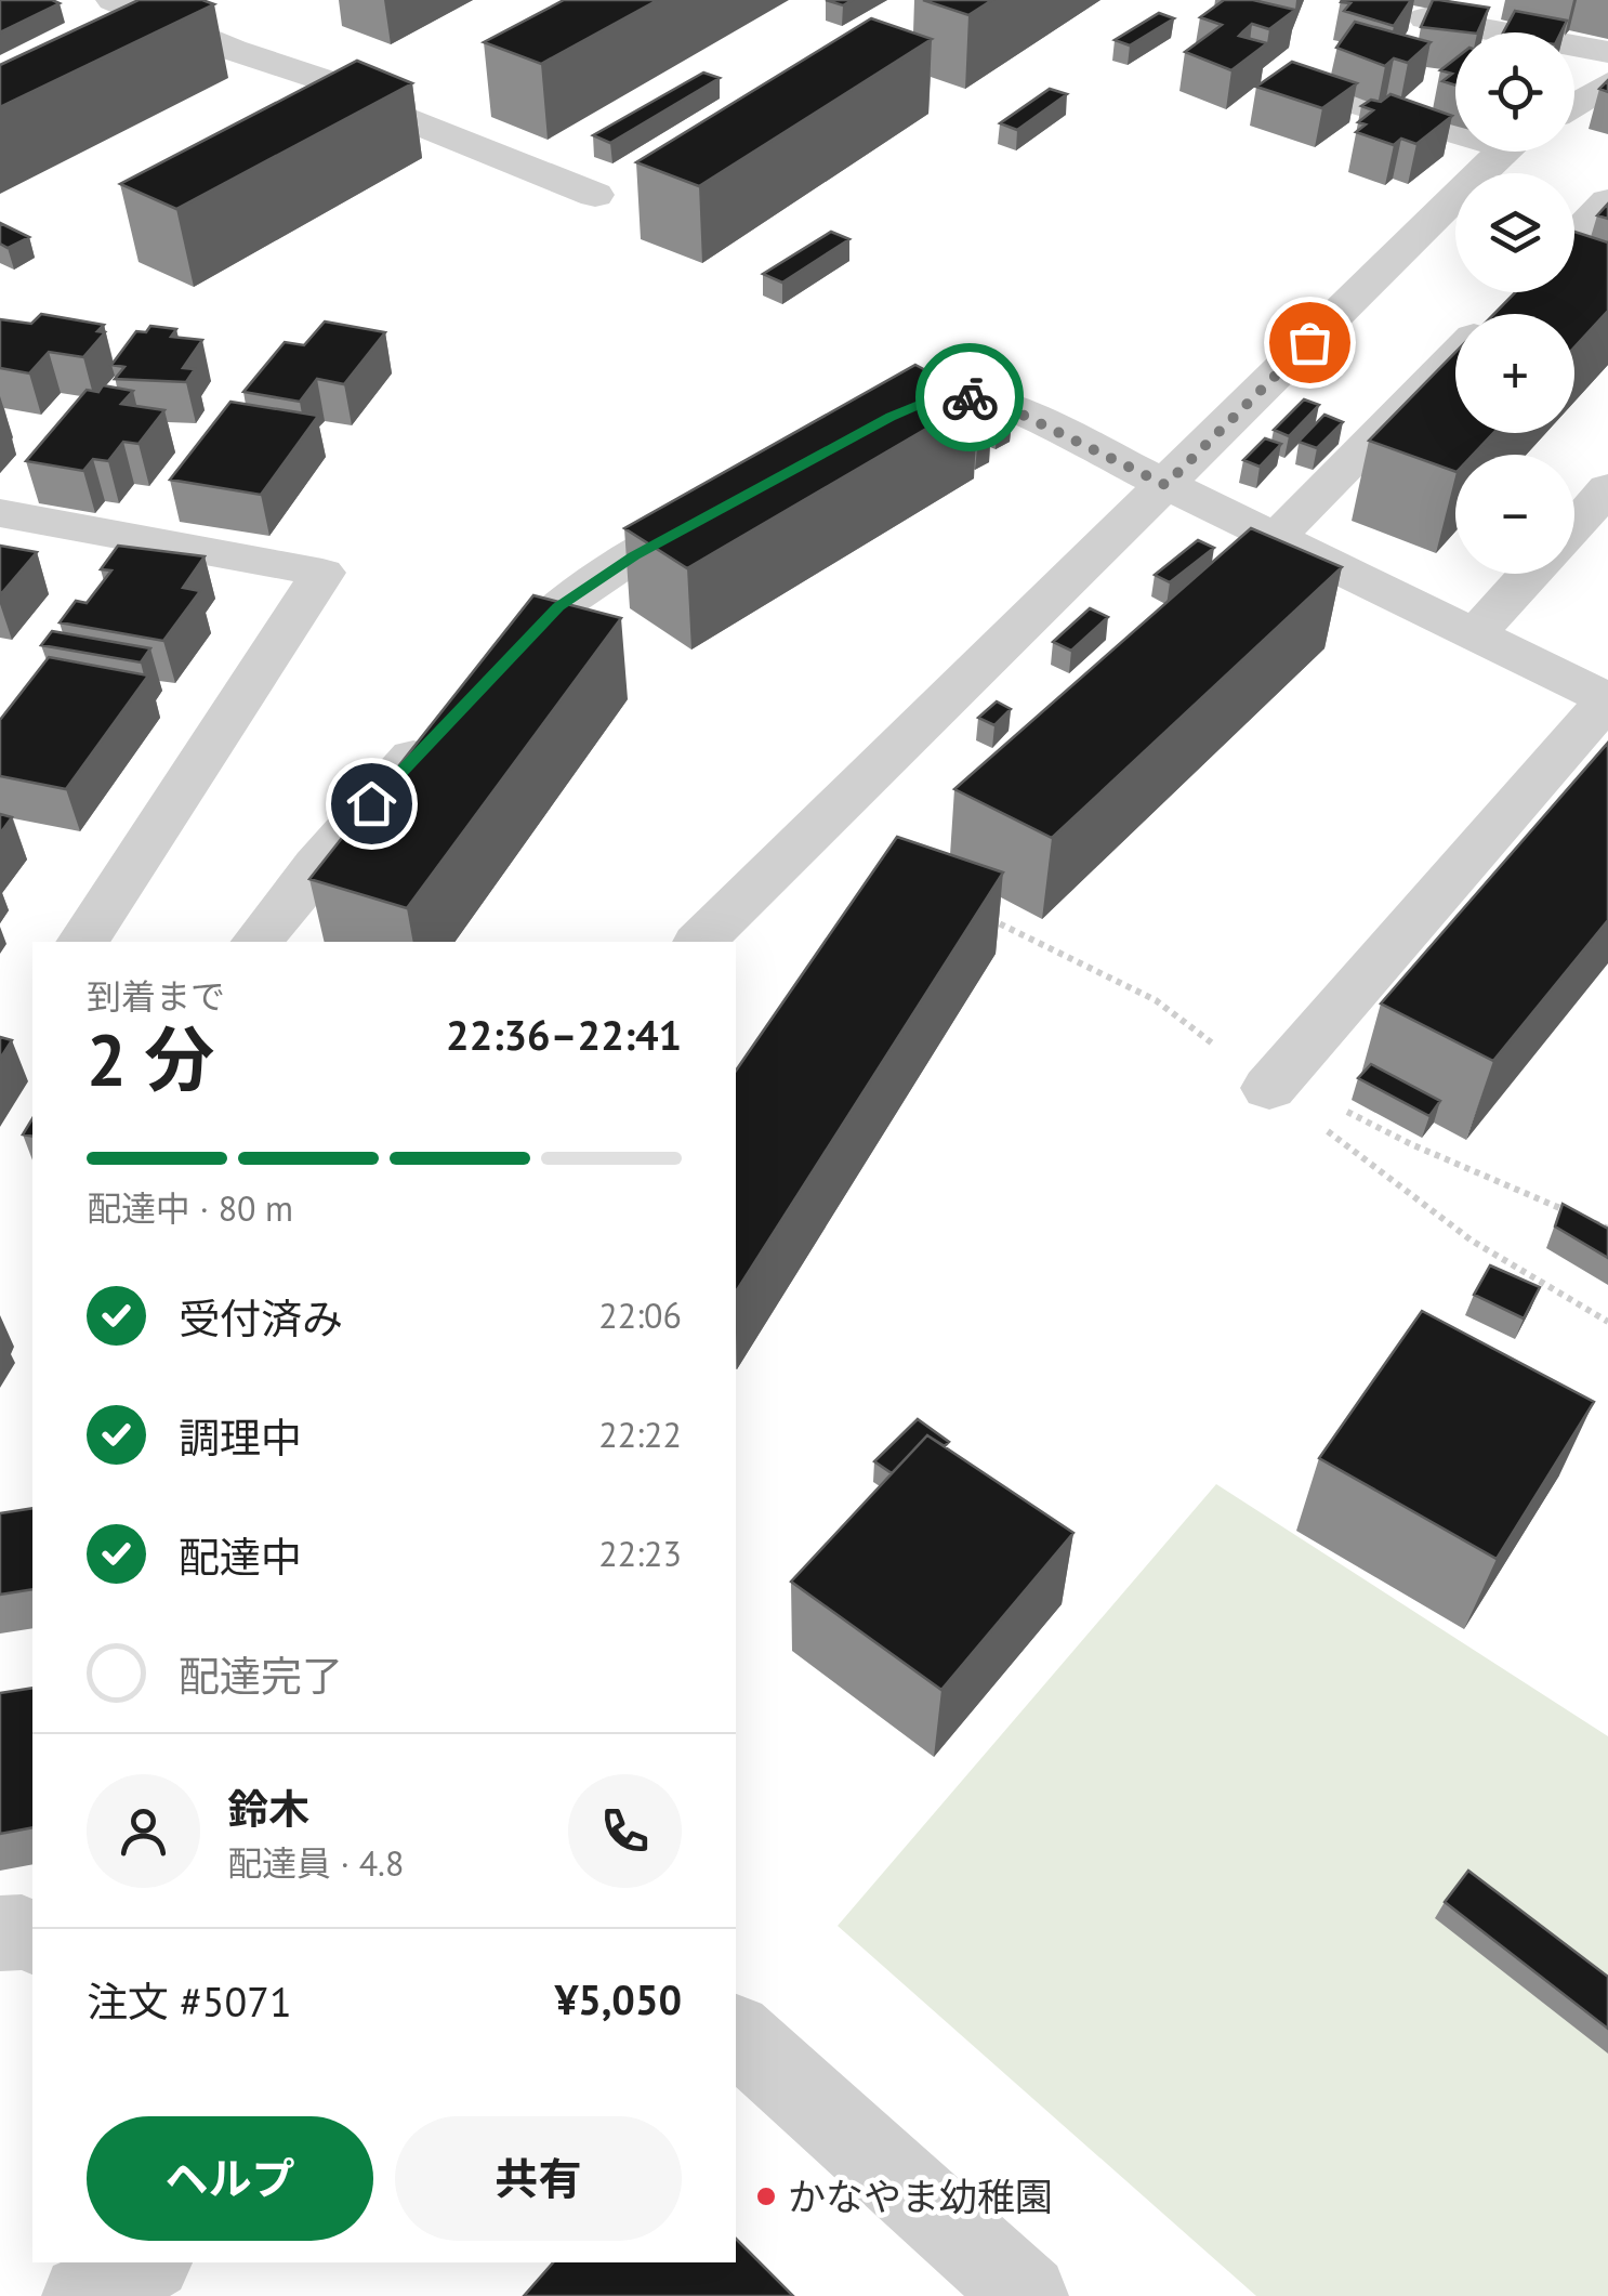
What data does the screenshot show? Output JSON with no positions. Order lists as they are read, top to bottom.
{
  "places": ["かなやま幼稚園"],
  "page": {
    "map_buttons": ["+", "−"],
    "heading": ["2 分", "到着まで", "22:36–22:41"],
    "panel": [
      "鈴木",
      "配達員 · 4.8",
      "注文 #5071",
      "¥5,050"
    ],
    "bar": "配達中 · 80 m",
    "list": [
      ["受付済み", "22:06"],
      ["調理中", "22:22"],
      ["配達中", "22:23"],
      "配達完了"
    ],
    "buttons": ["ヘルプ", "共有"]
  }
}
